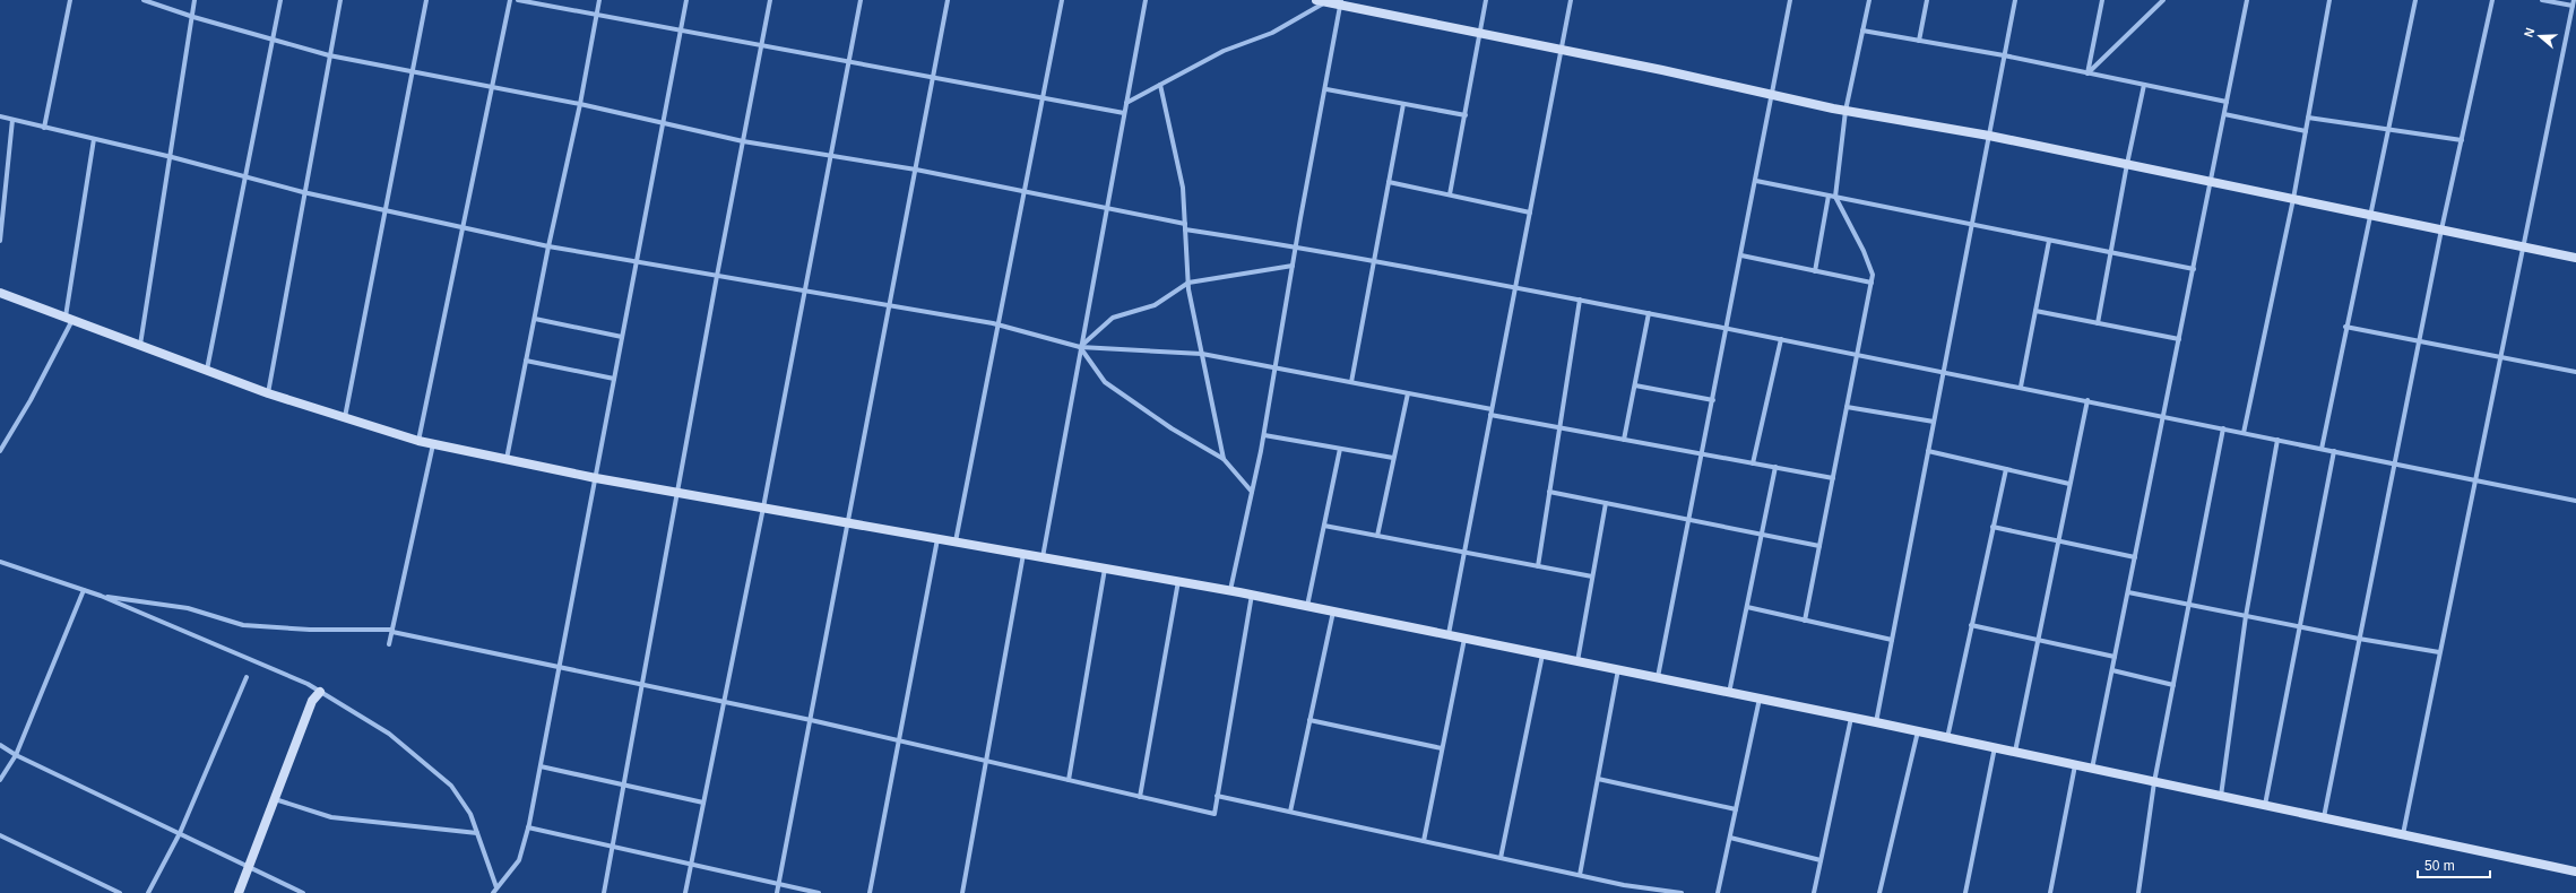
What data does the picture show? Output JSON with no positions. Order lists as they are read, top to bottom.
{
  "scale_bar": "50 m",
  "north": "left"
}
